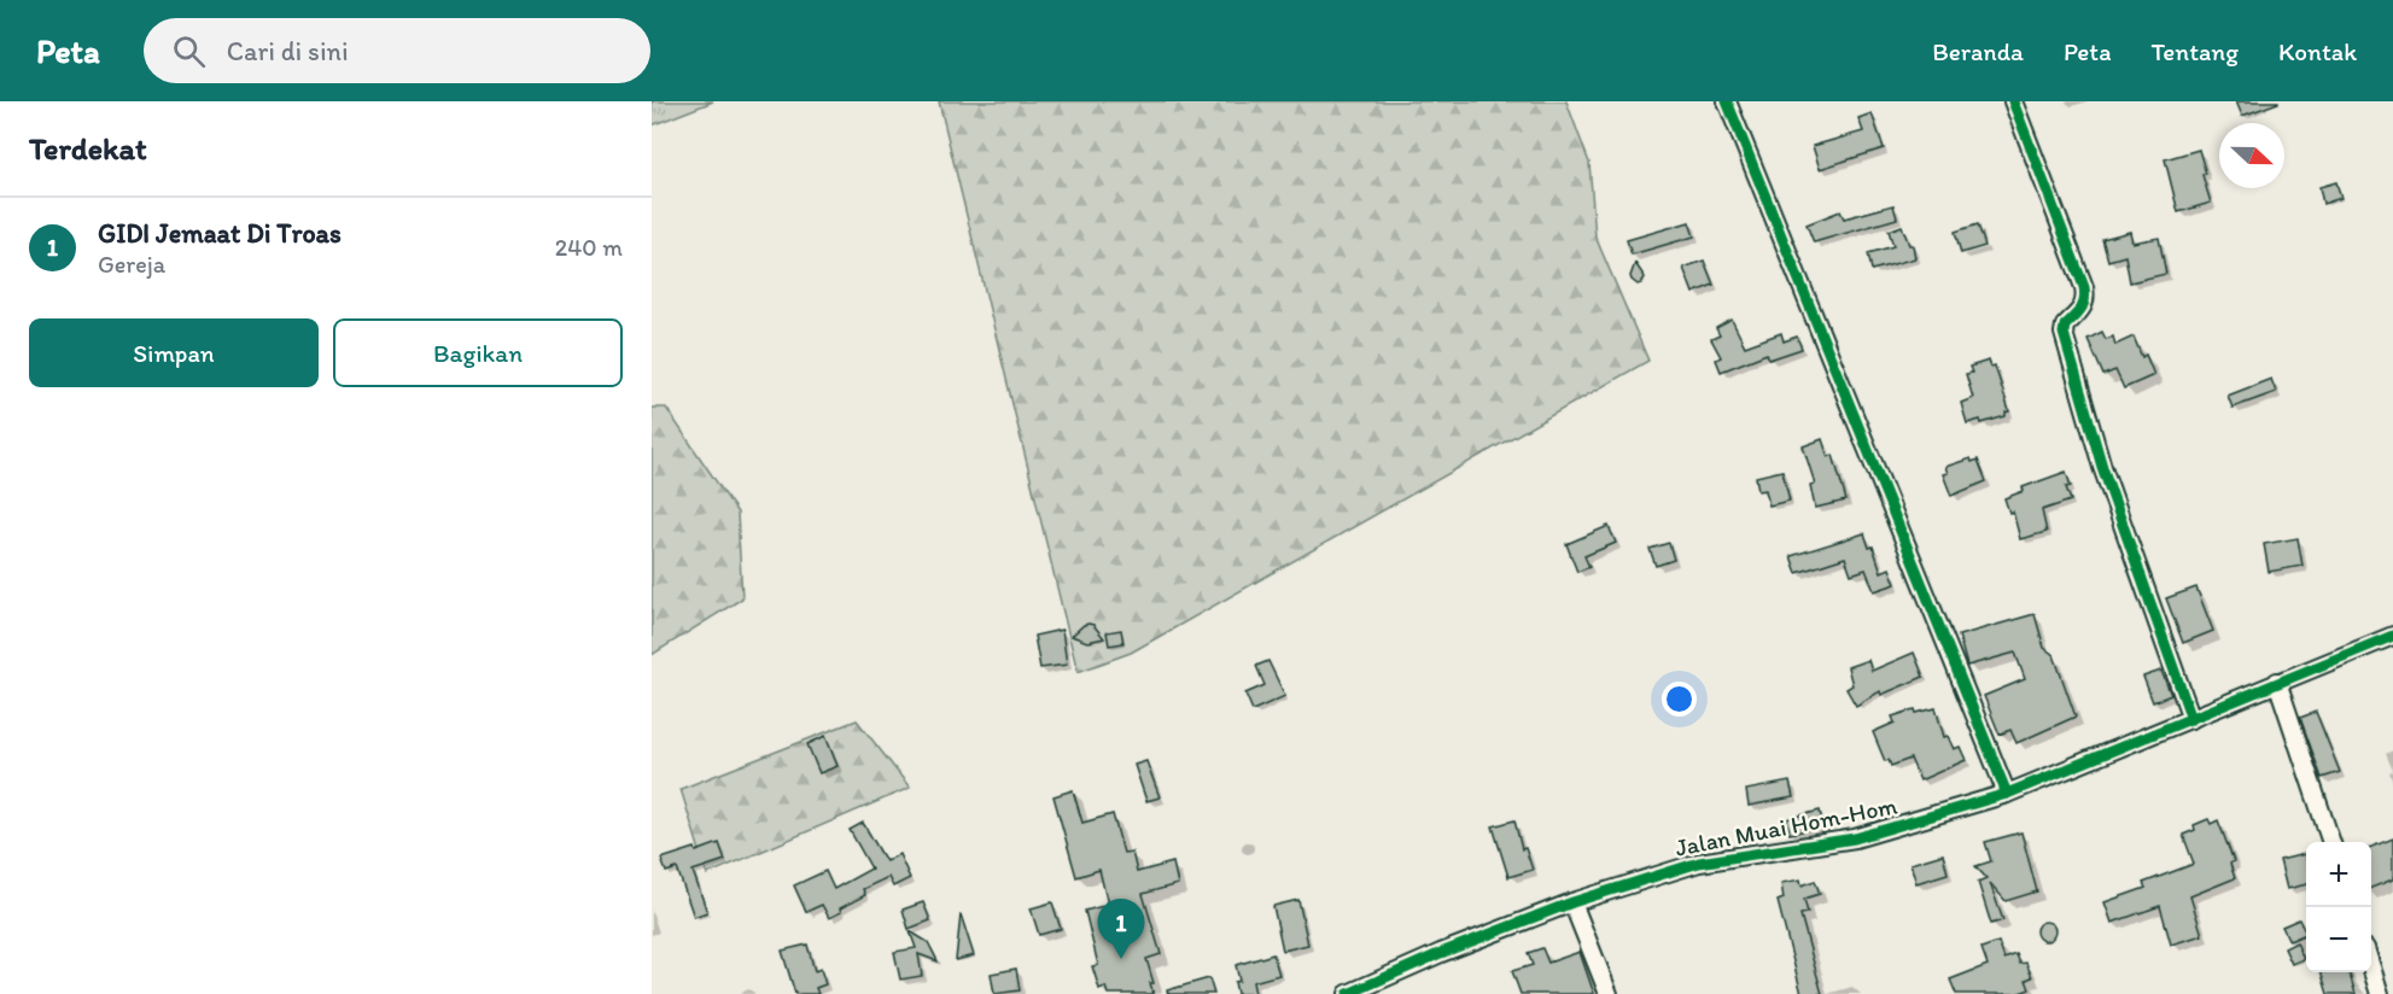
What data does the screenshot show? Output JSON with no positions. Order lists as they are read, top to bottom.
{
  "streets": {
    "street": ["Jalan Muai Hom-Hom"]
  },
  "north": "right",
  "page": {
    "header": "Peta",
    "search": "Cari di sini",
    "nav": [
      "Beranda",
      "Peta",
      "Tentang",
      "Kontak"
    ],
    "heading": "Terdekat",
    "list": [
      {
        "mark": "1",
        "name": "GIDI Jemaat Di Troas",
        "note": "Gereja",
        "value": "240 m"
      }
    ],
    "buttons": ["Simpan", "Bagikan"],
    "map_buttons": ["+", "−"],
    "pins": "1"
  }
}
